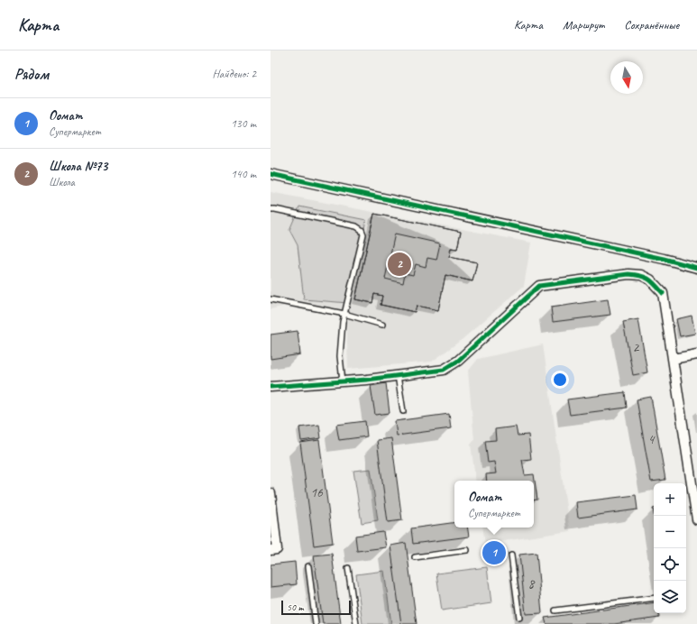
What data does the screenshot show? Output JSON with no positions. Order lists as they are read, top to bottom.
{
  "house_numbers": [
    "2",
    "4",
    "16",
    "8"
  ],
  "scale_bar": "50 m",
  "north": "bottom",
  "page": {
    "header": "Карта",
    "nav": ["Карта", "Маршрут", "Сохранённые"],
    "heading": ["Рядом", "Найдено: 2"],
    "list": [
      {
        "mark": "1",
        "name": "Оомат",
        "note": "Супермаркет",
        "value": "130 m"
      },
      {
        "mark": "2",
        "name": "Школа №73",
        "note": "Школа",
        "value": "140 m"
      }
    ],
    "pins": ["2", "1"],
    "popup": ["Оомат", "Супермаркет"],
    "map_buttons": ["+", "−"],
    "scale": "50 m"
  }
}
